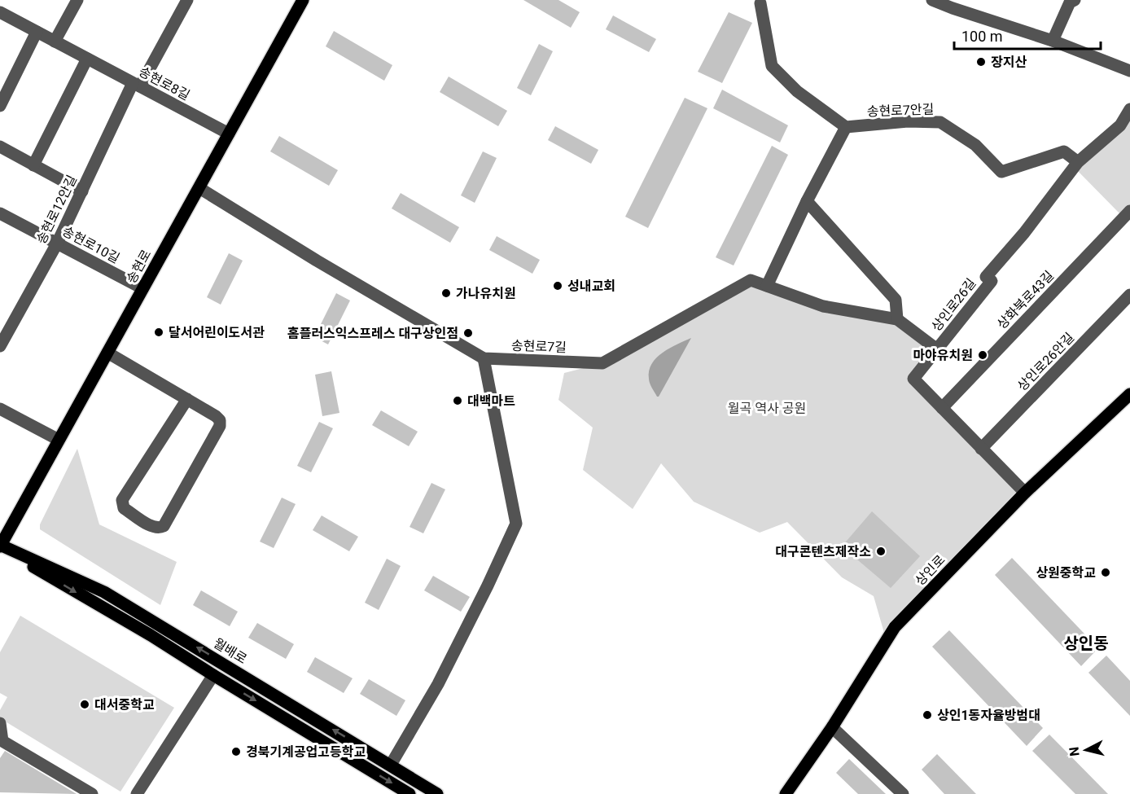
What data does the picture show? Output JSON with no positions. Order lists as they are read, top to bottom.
{
  "streets": {
    "main road": ["송현로", "상인로", "월배로"],
    "street": [
      "송현로8길",
      "송현로7안길",
      "송현로12안길",
      "송현로10길",
      "상화북로43길",
      "상인로26길",
      "송현로7길",
      "상인로26안길"
    ]
  },
  "crossings": [
    ["송현로8길", "송현로12안길"],
    ["송현로8길", "송현로"],
    ["송현로7안길", "상인로26길"],
    ["송현로12안길", "송현로10길"],
    ["송현로10길", "송현로"],
    ["송현로", "송현로7길"],
    ["송현로", "월배로"],
    ["상화북로43길", "상인로26길"],
    ["상인로26길", "송현로7길"],
    ["상인로26길", "상인로26안길"],
    ["상인로26길", "상인로"]
  ],
  "districts": ["상인동"],
  "parks": ["월곡 역사 공원"],
  "places": [
    "장지산",
    "성내교회",
    "가나유치원",
    "달서어린이도서관",
    "홈플러스익스프레스 대구상인점",
    "마야유치원",
    "대백마트",
    "대구콘텐츠제작소",
    "상원중학교",
    "대서중학교",
    "상인1동자율방범대",
    "경북기계공업고등학교"
  ],
  "scale_bar": "100 m",
  "north": "left"
}
